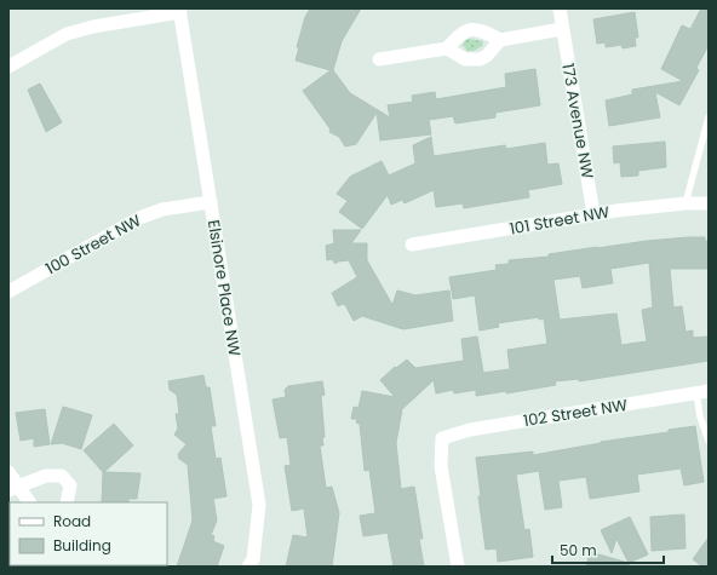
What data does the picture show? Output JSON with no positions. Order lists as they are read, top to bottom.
{
  "streets": {
    "street": [
      "173 Avenue NW",
      "101 Street NW",
      "100 Street NW",
      "Elsinore Place NW",
      "102 Street NW"
    ]
  },
  "crossings": [
    ["173 Avenue NW", "101 Street NW"],
    ["100 Street NW", "Elsinore Place NW"]
  ],
  "legend": ["Road", "Building"],
  "scale_bar": "50 m"
}
